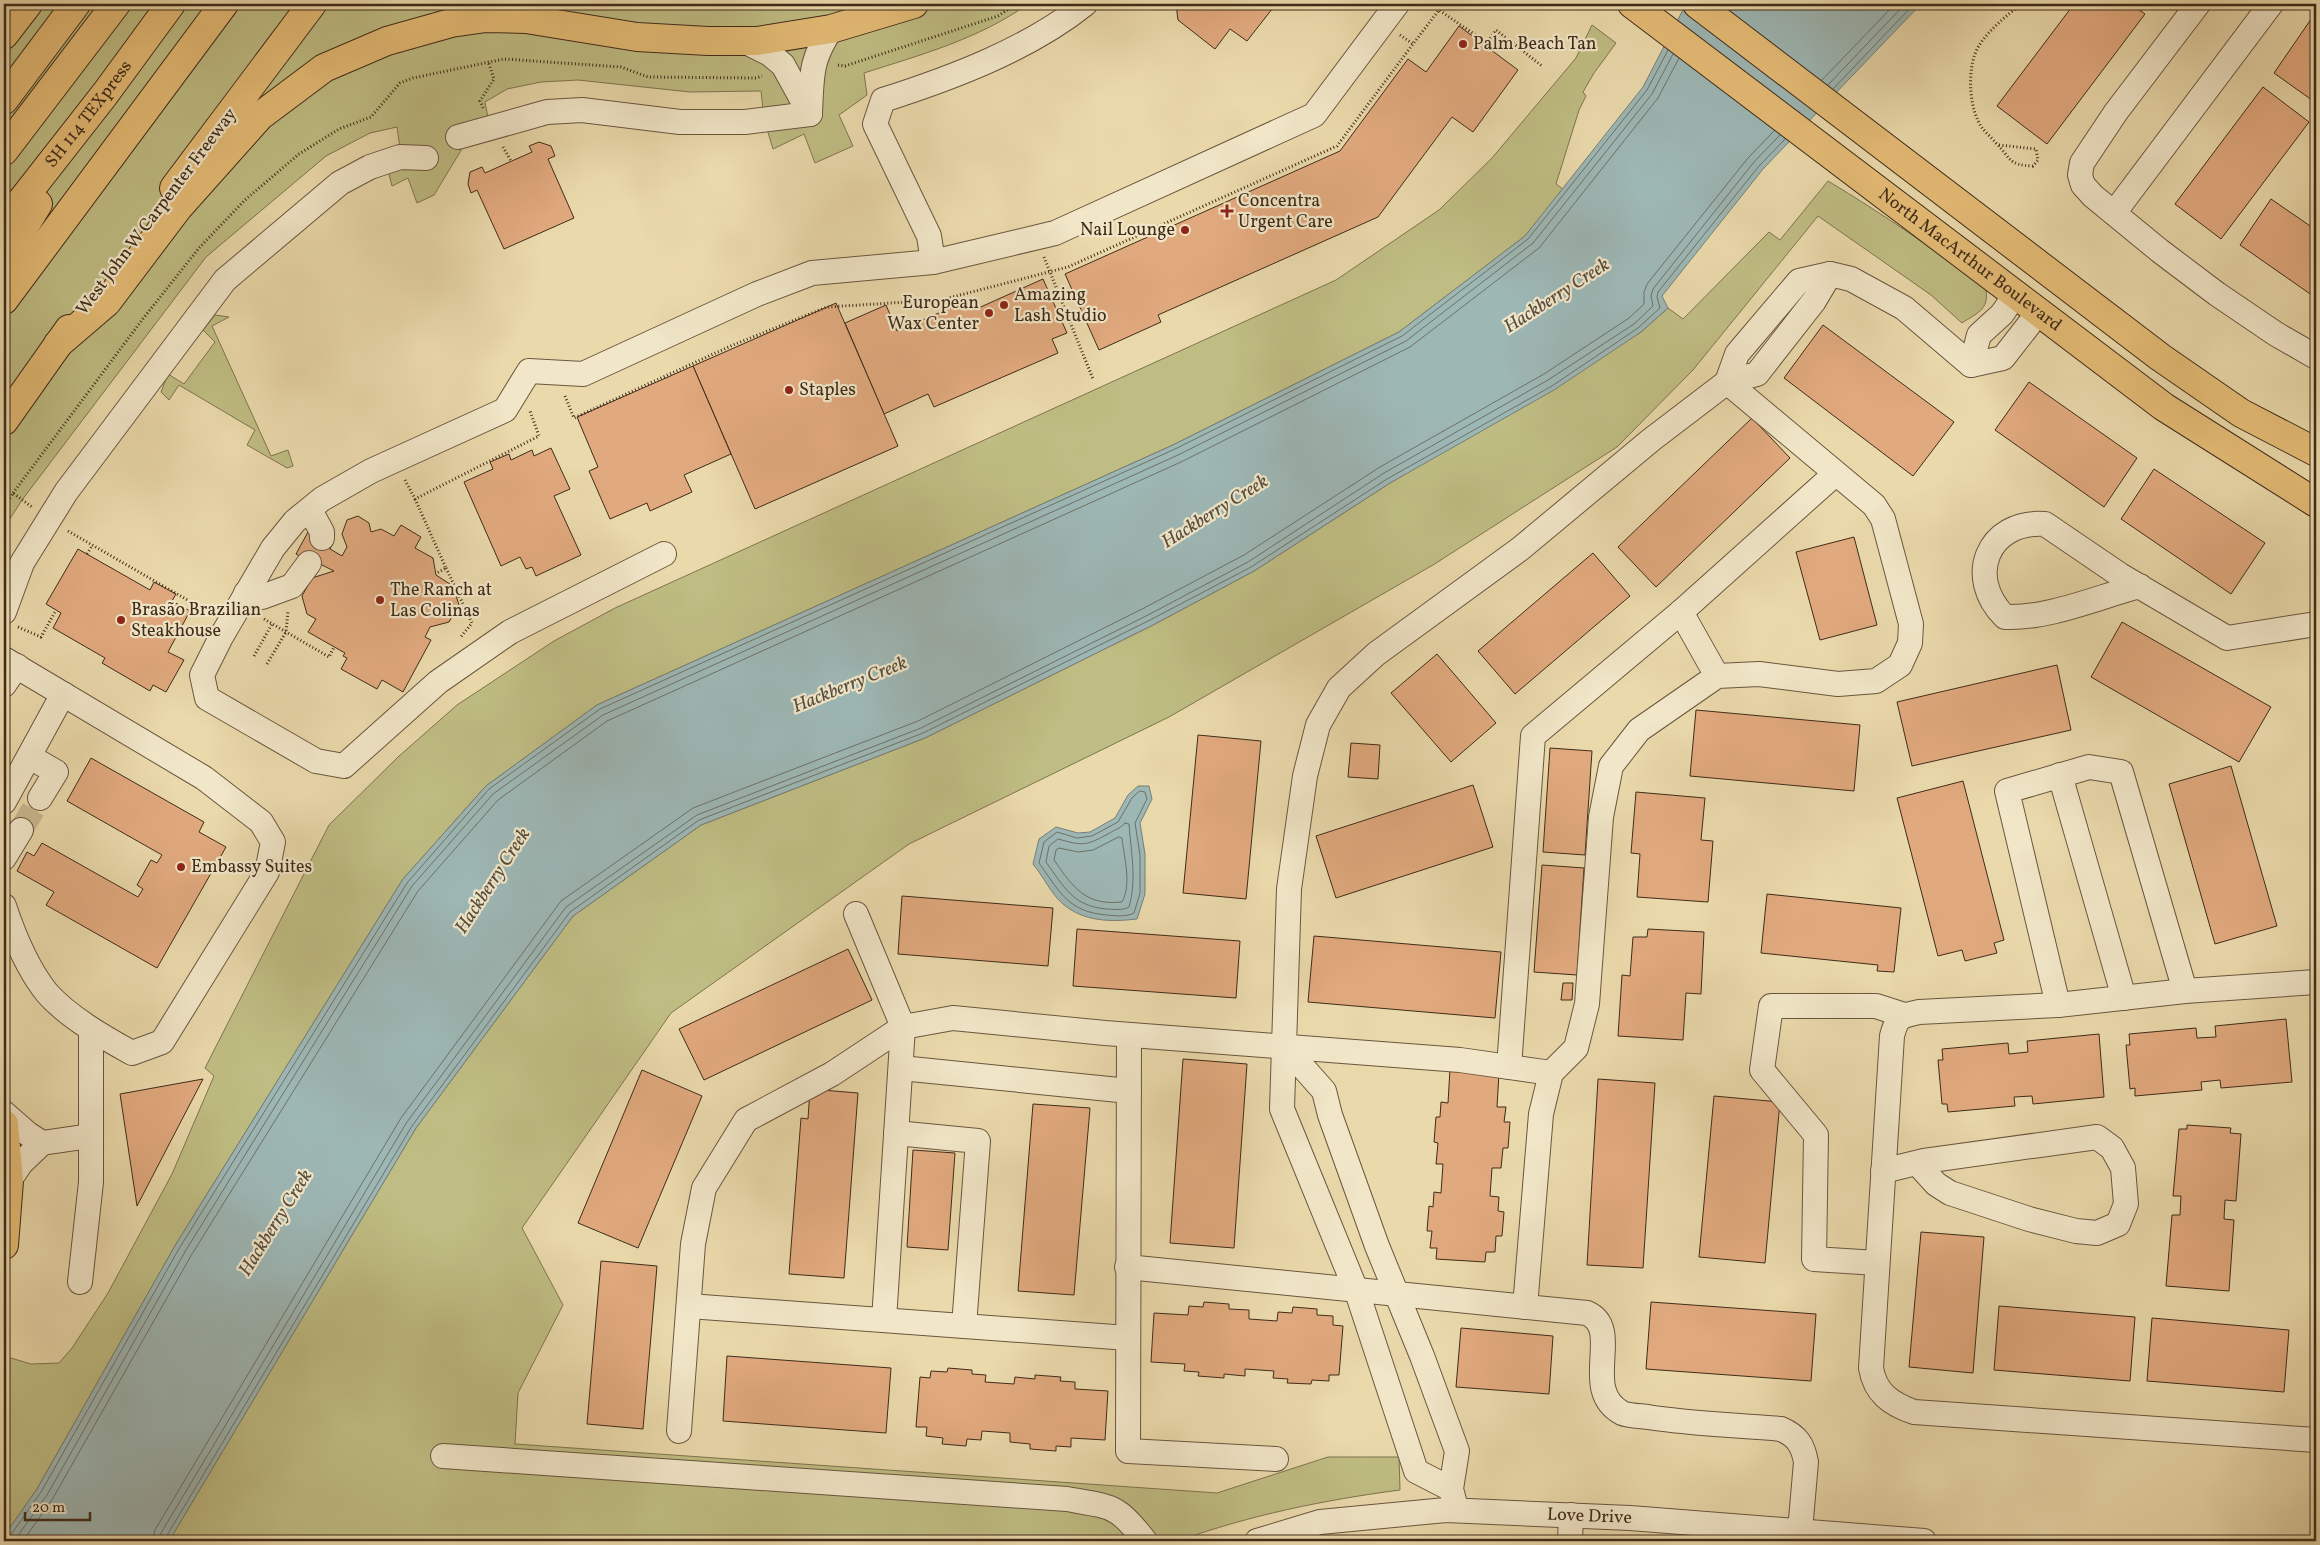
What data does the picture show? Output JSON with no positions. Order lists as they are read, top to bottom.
{
  "streets": {
    "main road": ["SH 114 TEXpress", "West John W Carpenter Freeway", "North MacArthur Boulevard"],
    "street": ["Love Drive"]
  },
  "water": ["Hackberry Creek"],
  "places": {
    "other": [
      "Palm Beach Tan",
      "Nail Lounge",
      "Amazing Lash Studio",
      "European Wax Center",
      "Staples",
      "The Ranch at Las Colinas",
      "Brasão Brazilian Steakhouse",
      "Embassy Suites"
    ],
    "health": ["Concentra Urgent Care"]
  },
  "scale_bar": "20 m"
}
